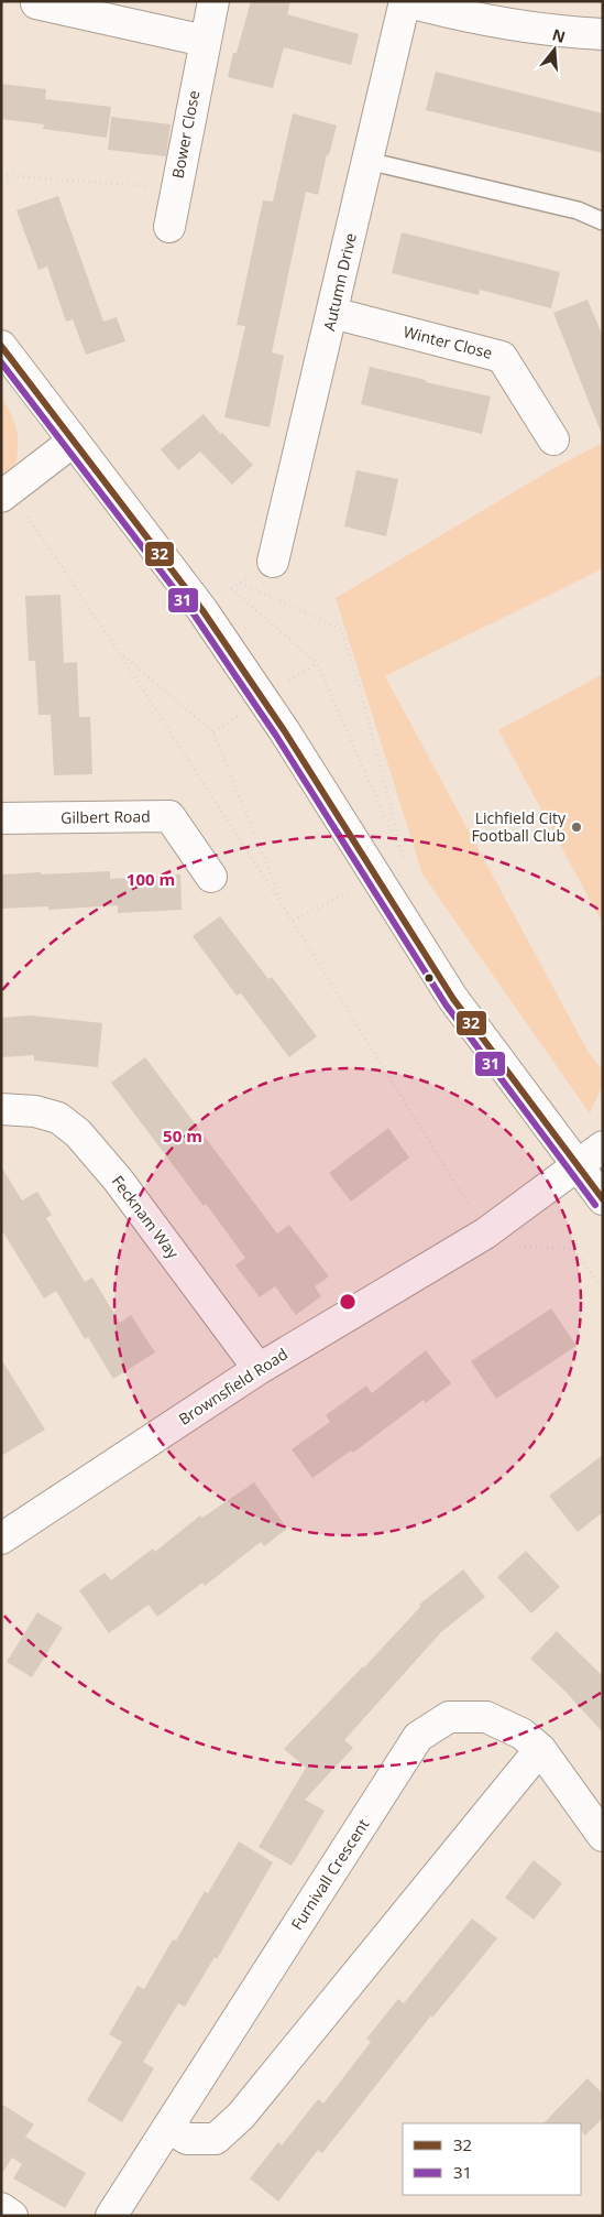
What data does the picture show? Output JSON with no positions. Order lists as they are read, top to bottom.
{
  "streets": {
    "main road": [
      "Bower Close",
      "Autumn Drive",
      "Winter Close",
      "Gilbert Road",
      "Fecknam Way",
      "Brownsfield Road",
      "Furnivall Crescent"
    ]
  },
  "crossings": [
    ["Autumn Drive", "Winter Close"],
    ["Fecknam Way", "Brownsfield Road"]
  ],
  "places": ["Lichfield City Football Club"],
  "lines": ["transit line 32", "transit line 31"],
  "legend": ["32", "31"],
  "north": "top",
  "rings": ["100 m", "50 m"]
}
